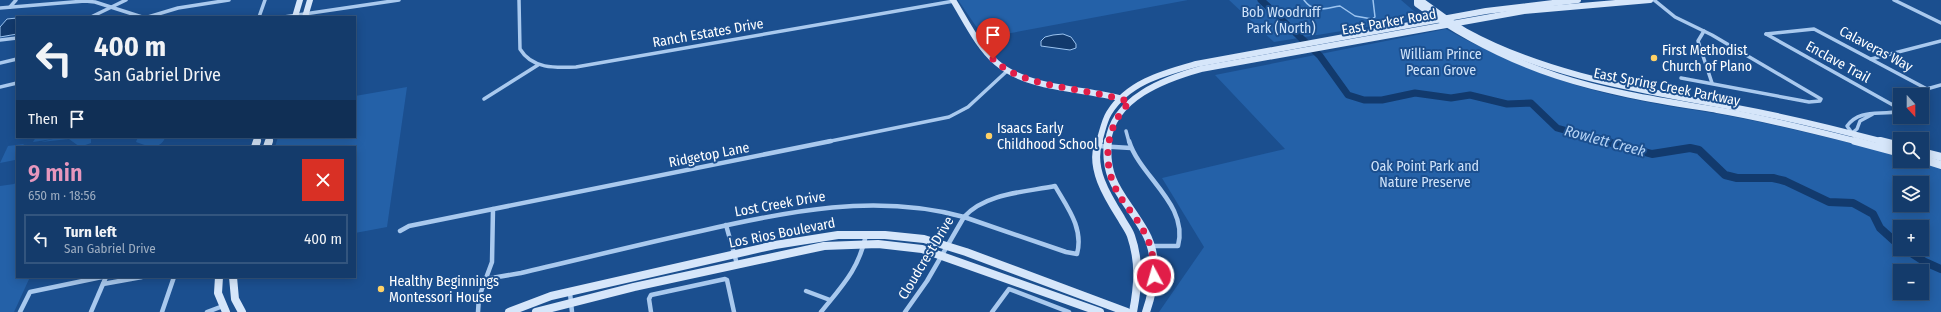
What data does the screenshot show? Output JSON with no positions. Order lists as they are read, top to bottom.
{
  "streets": {
    "main road": ["East Parker Road", "East Spring Creek Parkway", "Los Rios Boulevard"],
    "street": [
      "Ranch Estates Drive",
      "Calaveras Way",
      "Enclave Trail",
      "Ridgetop Lane",
      "Lost Creek Drive",
      "Cloudcrest Drive"
    ]
  },
  "crossings": [
    ["East Parker Road", "East Spring Creek Parkway"],
    ["Calaveras Way", "Enclave Trail"],
    ["Lost Creek Drive", "Cloudcrest Drive"],
    ["Los Rios Boulevard", "Cloudcrest Drive"]
  ],
  "water": ["Rowlett Creek"],
  "parks": ["Bob Woodruff Park (North)", "William Prince Pecan Grove", "Oak Point Park and Nature Preserve"],
  "places": ["First Methodist Church of Plano", "Isaacs Early Childhood School", "Healthy Beginnings Montessori House"],
  "north": "bottom",
  "page": {
    "turn": ["400 m", "San Gabriel Drive"],
    "map_buttons": ["+", "−"],
    "then": "Then",
    "heading": ["9 min", "650 m · 18:56"],
    "list": [
      {
        "name": "Turn left",
        "note": "San Gabriel Drive",
        "value": "400 m"
      }
    ]
  }
}
